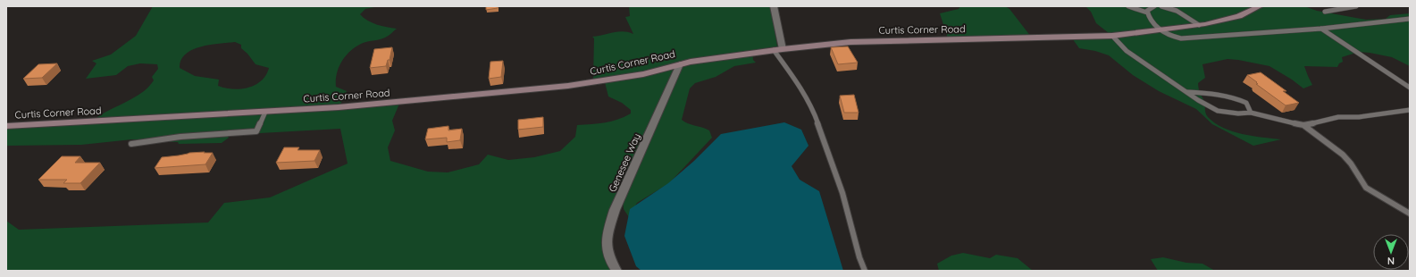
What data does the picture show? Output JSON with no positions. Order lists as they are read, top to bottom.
{
  "streets": {
    "street": ["Curtis Corner Road", "Genesee Way"]
  },
  "crossings": [
    ["Curtis Corner Road", "Genesee Way"]
  ],
  "north": "bottom"
}
